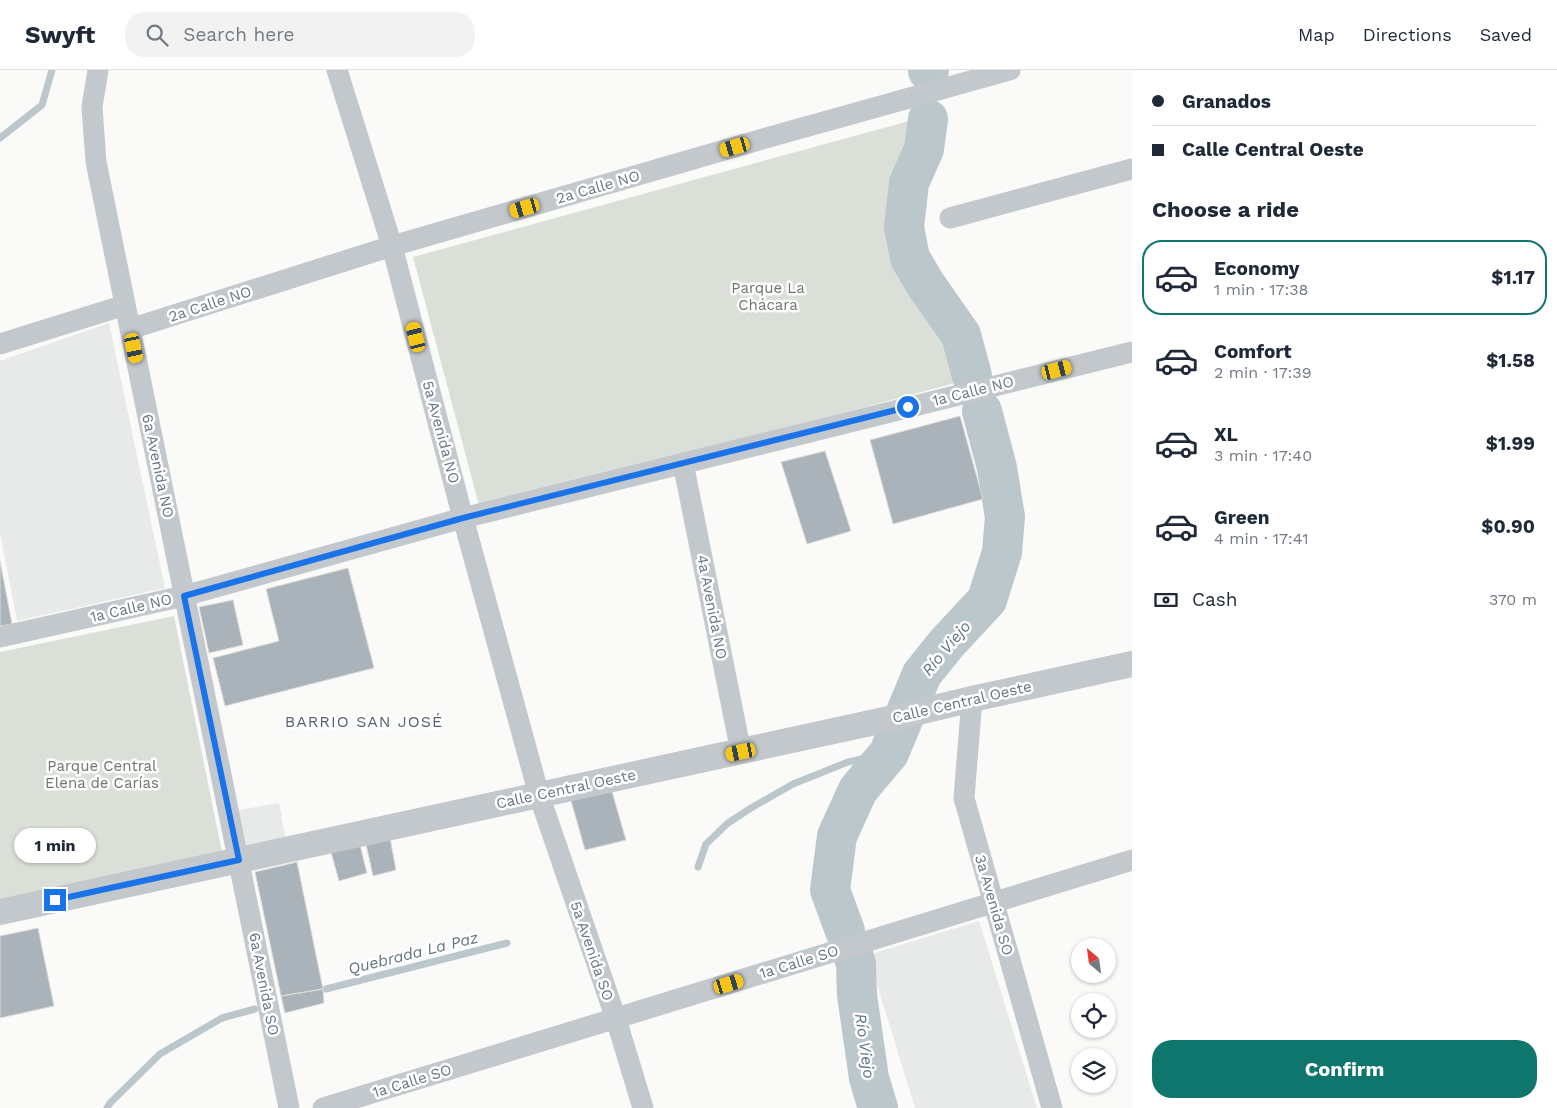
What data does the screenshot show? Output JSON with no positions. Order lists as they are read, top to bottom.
{
  "streets": {
    "street": [
      "2a Calle NO",
      "1a Calle NO",
      "5a Avenida NO",
      "6a Avenida NO",
      "4a Avenida NO",
      "Calle Central Oeste",
      "3a Avenida SO",
      "5a Avenida SO",
      "1a Calle SO",
      "6a Avenida SO"
    ]
  },
  "crossings": [
    ["2a Calle NO", "5a Avenida NO"],
    ["2a Calle NO", "6a Avenida NO"],
    ["1a Calle NO", "5a Avenida NO"],
    ["1a Calle NO", "6a Avenida NO"],
    ["1a Calle NO", "4a Avenida NO"],
    ["5a Avenida NO", "Calle Central Oeste"],
    ["5a Avenida NO", "5a Avenida SO"],
    ["6a Avenida NO", "Calle Central Oeste"],
    ["6a Avenida NO", "6a Avenida SO"],
    ["4a Avenida NO", "Calle Central Oeste"],
    ["Calle Central Oeste", "3a Avenida SO"],
    ["Calle Central Oeste", "5a Avenida SO"],
    ["Calle Central Oeste", "6a Avenida SO"],
    ["3a Avenida SO", "1a Calle SO"],
    ["5a Avenida SO", "1a Calle SO"]
  ],
  "districts": ["BARRIO SAN JOSÉ"],
  "water": ["Río Viejo", "Quebrada La Paz"],
  "parks": ["Parque La Chácara", "Parque Central Elena de Carías"],
  "north": "top left",
  "page": {
    "header": "Swyft",
    "search": "Search here",
    "nav": ["Map", "Directions", "Saved"],
    "banner": ["Granados", "Calle Central Oeste"],
    "heading": "Choose a ride",
    "list": [
      {
        "name": "Economy",
        "note": "1 min · 17:38",
        "value": "$1.17"
      },
      {
        "name": "Comfort",
        "note": "2 min · 17:39",
        "value": "$1.58"
      },
      {
        "name": "XL",
        "note": "3 min · 17:40",
        "value": "$1.99"
      },
      {
        "name": "Green",
        "note": "4 min · 17:41",
        "value": "$0.90"
      }
    ],
    "pay": ["Cash", "370 m"],
    "bubble": "1 min",
    "buttons": "Confirm"
  }
}
